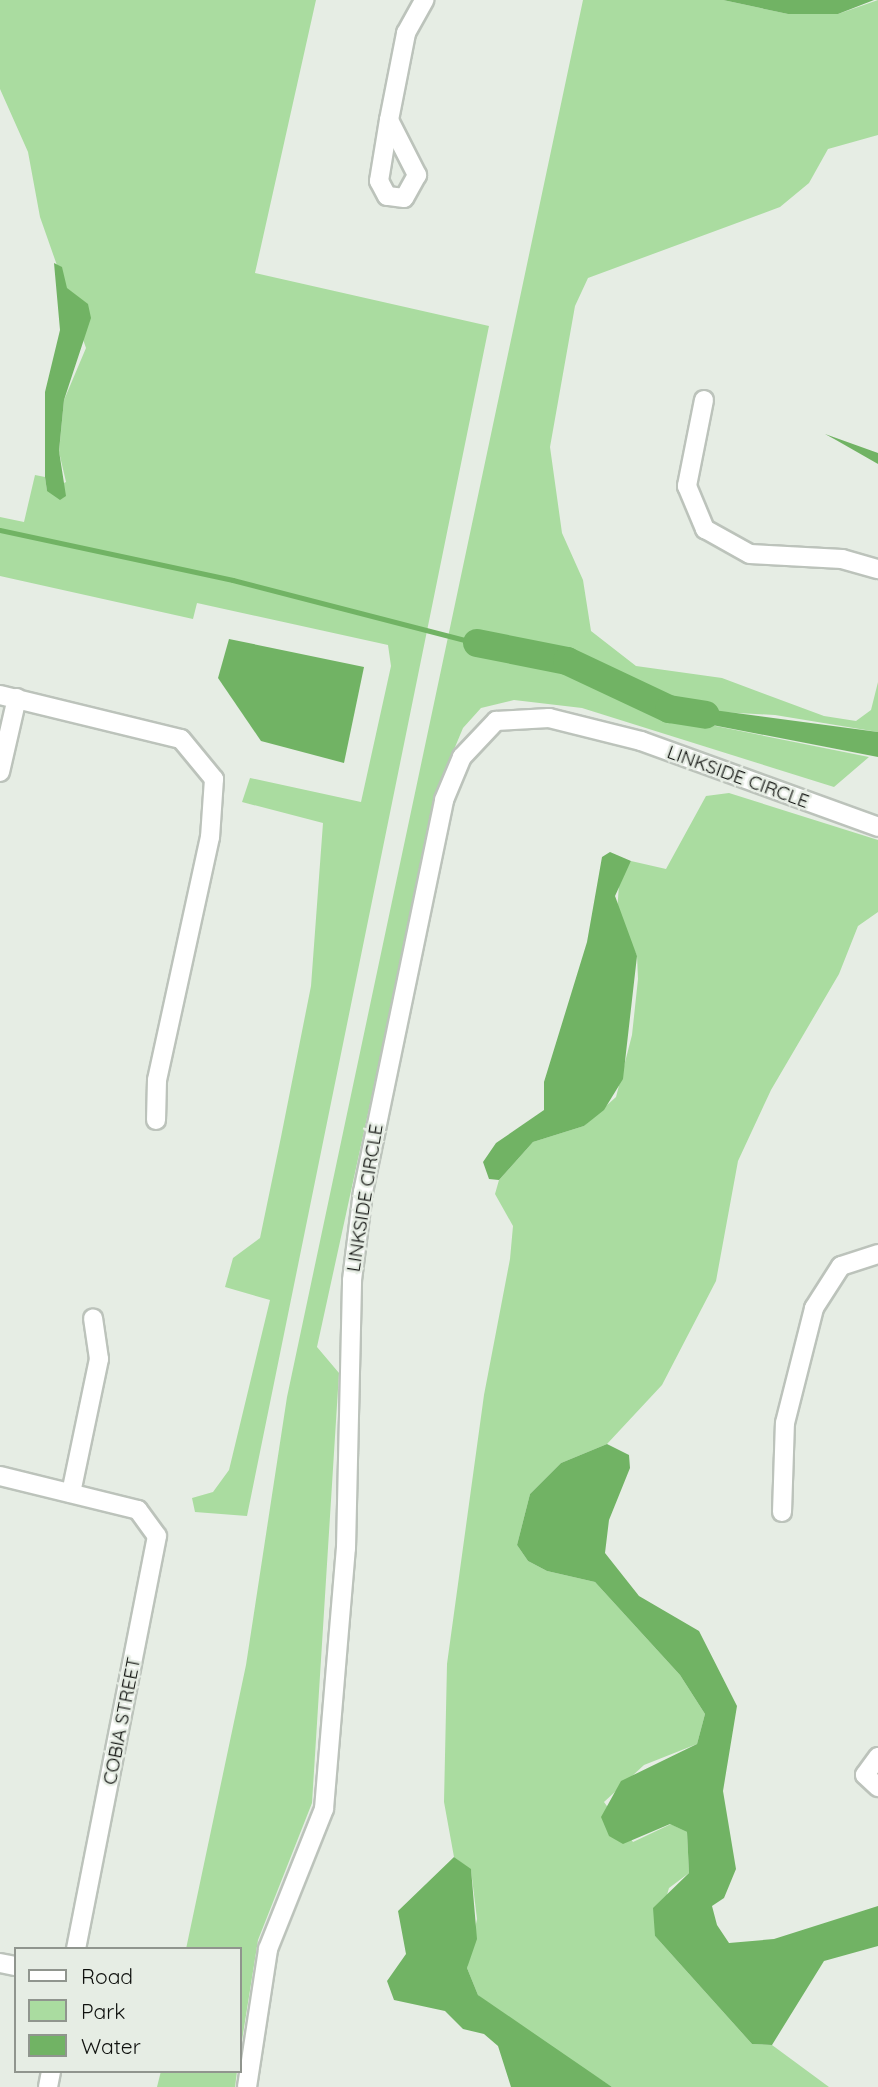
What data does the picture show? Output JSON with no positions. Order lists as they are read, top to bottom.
{
  "streets": {
    "street": ["LINKSIDE CIRCLE", "COBIA STREET"]
  },
  "legend": ["Road", "Park", "Water"]
}
